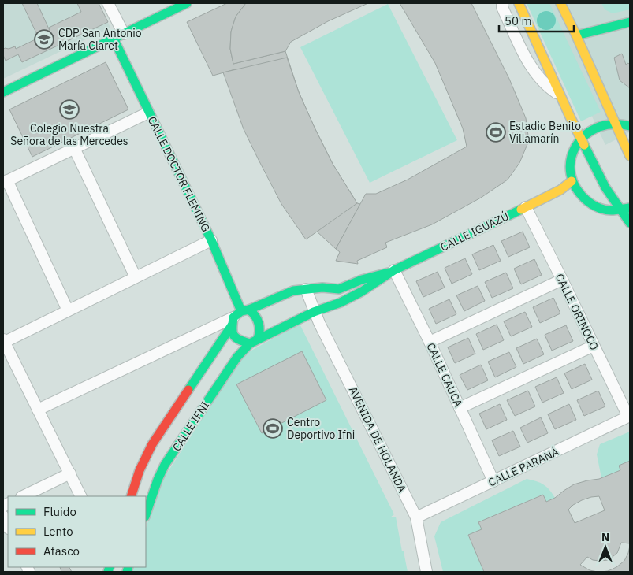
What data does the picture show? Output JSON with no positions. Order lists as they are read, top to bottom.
{
  "streets": {
    "main road": ["CALLE DOCTOR FLEMING", "CALLE IGUAZÚ", "CALLE IFNI"],
    "street": [
      "CALLE ORINOCO",
      "CALLE CAUCA",
      "AVENIDA DE HOLANDA",
      "CALLE PARANÁ"
    ]
  },
  "crossings": [
    ["CALLE DOCTOR FLEMING", "CALLE IGUAZÚ"],
    ["CALLE DOCTOR FLEMING", "CALLE IFNI"],
    ["CALLE IGUAZÚ", "CALLE ORINOCO"],
    ["CALLE IGUAZÚ", "CALLE CAUCA"],
    ["CALLE IGUAZÚ", "CALLE IFNI"],
    ["CALLE IGUAZÚ", "AVENIDA DE HOLANDA"],
    ["CALLE ORINOCO", "CALLE PARANÁ"],
    ["CALLE CAUCA", "CALLE PARANÁ"],
    ["AVENIDA DE HOLANDA", "CALLE PARANÁ"]
  ],
  "places": {
    "school or university": ["CDP San Antonio María Claret", "Colegio Nuestra Señora de las Mercedes"],
    "sports": ["Estadio Benito Villamarín", "Centro Deportivo Ifni"]
  },
  "legend": ["Fluido", "Lento", "Atasco"],
  "scale_bar": "50 m",
  "north": "top"
}
